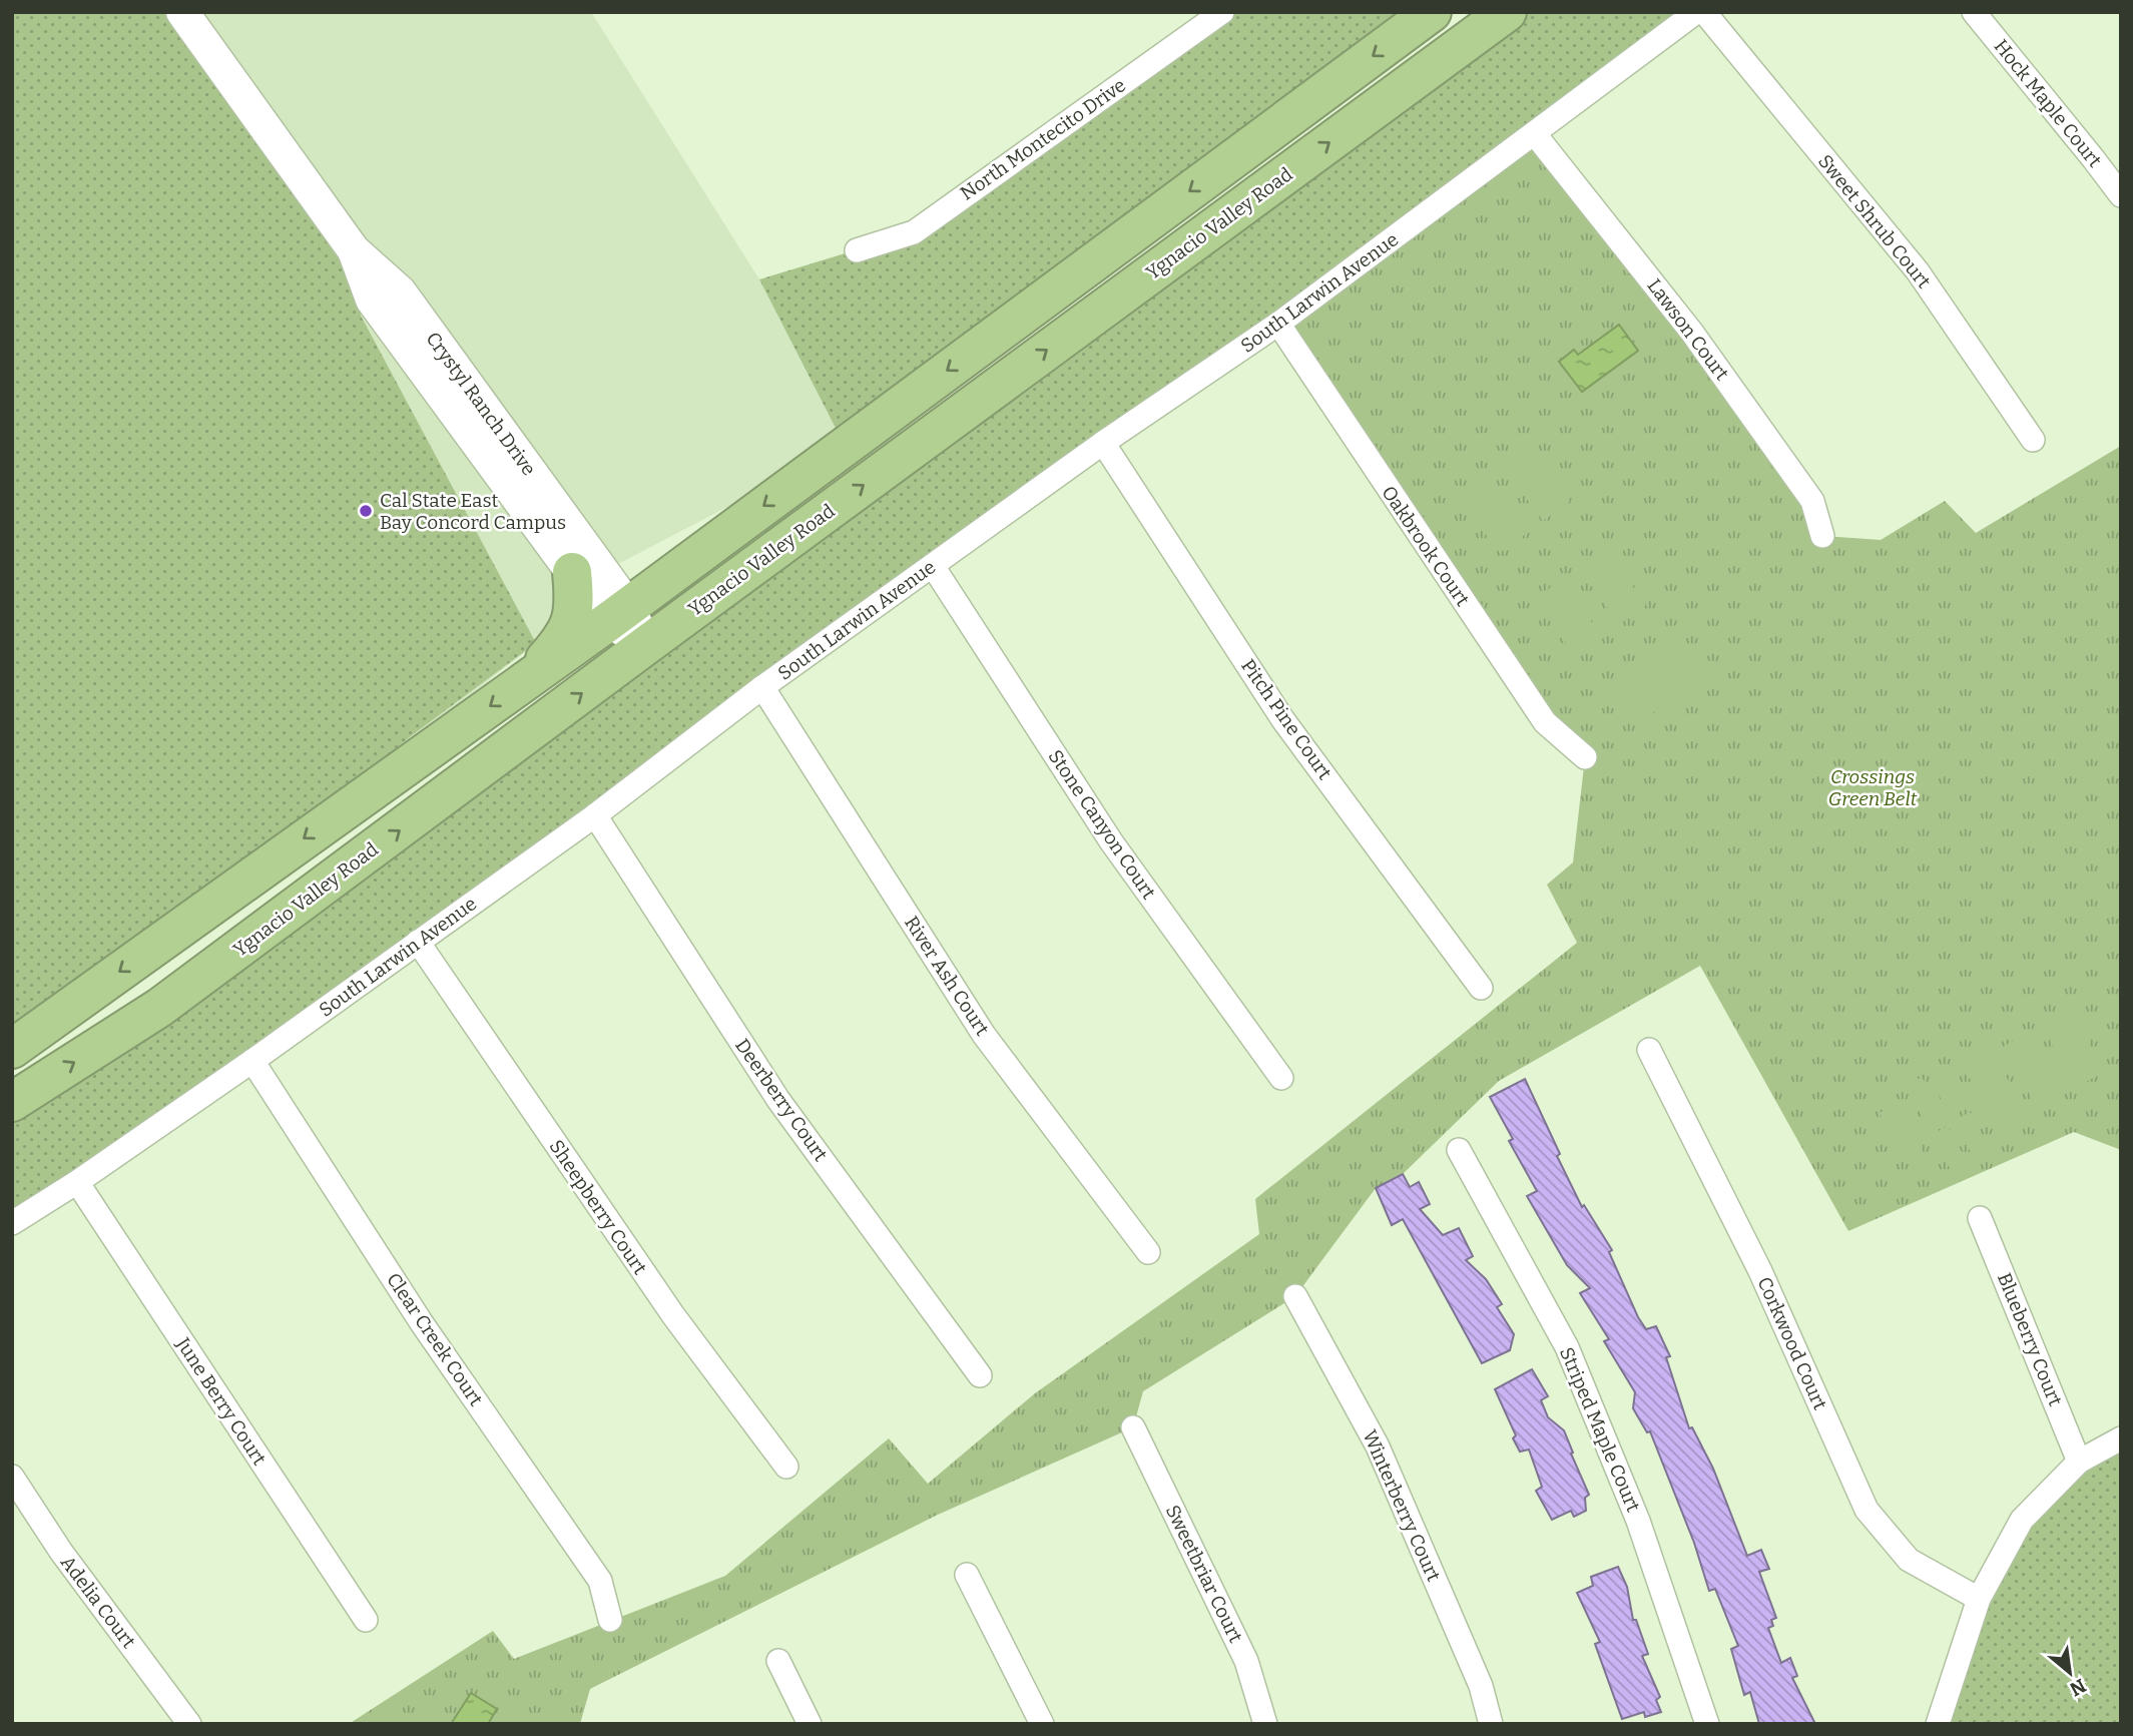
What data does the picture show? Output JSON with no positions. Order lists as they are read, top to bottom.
{
  "streets": {
    "highway": ["Ygnacio Valley Road"],
    "street": [
      "Hock Maple Court",
      "North Montecito Drive",
      "Sweet Shrub Court",
      "South Larwin Avenue",
      "Lawson Court",
      "Crystyl Ranch Drive",
      "Oakbrook Court",
      "Pitch Pine Court",
      "Stone Canyon Court",
      "River Ash Court",
      "Deerberry Court",
      "Sheepberry Court",
      "Clear Creek Court",
      "Blueberry Court",
      "Corkwood Court",
      "June Berry Court",
      "Striped Maple Court",
      "Winterberry Court",
      "Sweetbriar Court",
      "Adelia Court"
    ]
  },
  "crossings": [
    ["Ygnacio Valley Road", "Crystyl Ranch Drive"],
    ["South Larwin Avenue", "Lawson Court"],
    ["South Larwin Avenue", "Oakbrook Court"],
    ["South Larwin Avenue", "Pitch Pine Court"],
    ["South Larwin Avenue", "Stone Canyon Court"],
    ["South Larwin Avenue", "River Ash Court"],
    ["South Larwin Avenue", "Deerberry Court"],
    ["South Larwin Avenue", "Sheepberry Court"],
    ["South Larwin Avenue", "Clear Creek Court"],
    ["South Larwin Avenue", "June Berry Court"]
  ],
  "parks": ["Crossings Green Belt"],
  "places": ["Cal State East Bay Concord Campus"],
  "north": "bottom right"
}
